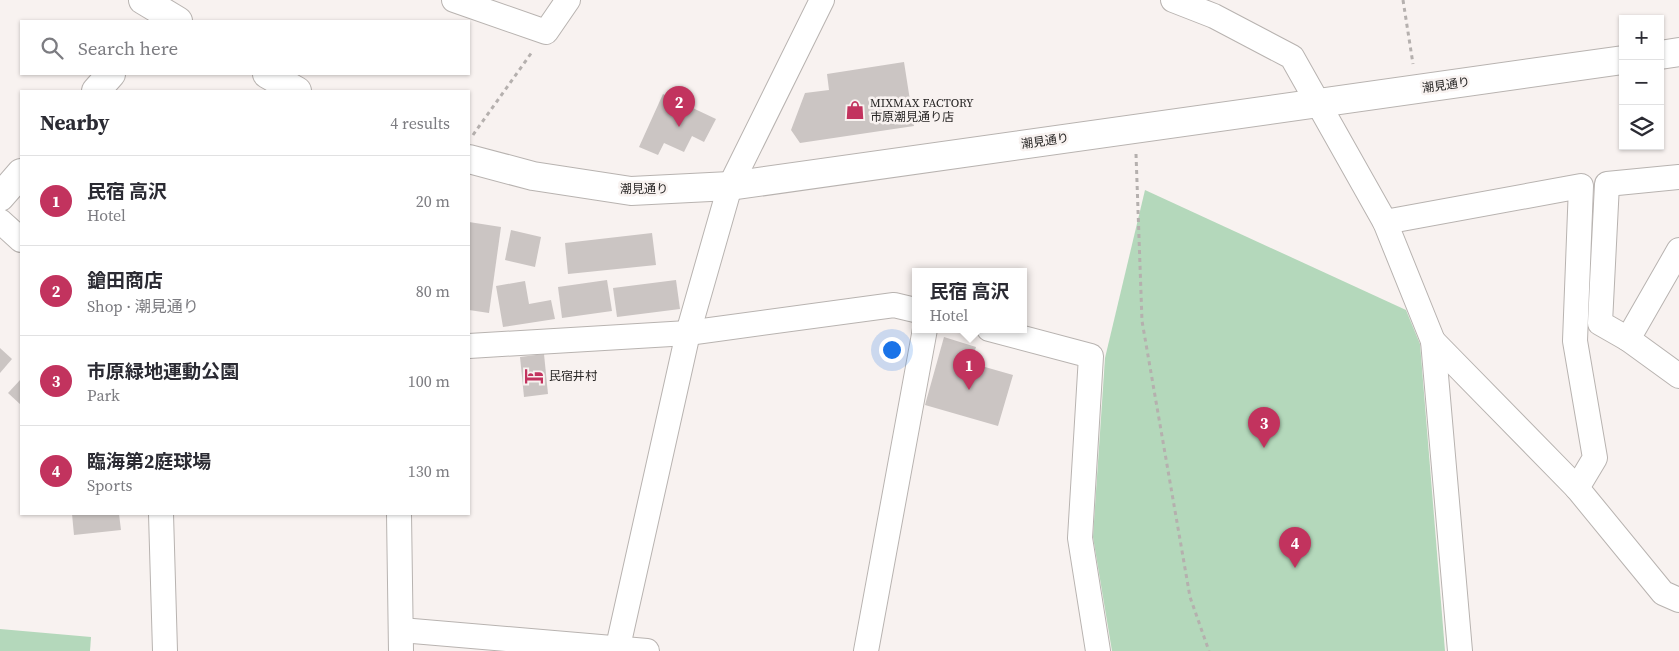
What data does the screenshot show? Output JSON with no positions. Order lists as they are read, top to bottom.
{
  "streets": {
    "street": ["潮見通り"]
  },
  "places": {
    "shop": ["MIXMAX FACTORY 市原潮見通り店"],
    "hotel": ["民宿井村"]
  },
  "page": {
    "map_buttons": ["+", "−"],
    "search": "Search here",
    "pins": [
      "2",
      "1",
      "3",
      "4"
    ],
    "heading": ["Nearby", "4 results"],
    "list": [
      {
        "mark": "1",
        "name": "民宿 高沢",
        "note": "Hotel",
        "value": "20 m"
      },
      {
        "mark": "2",
        "name": "鎗田商店",
        "note": "Shop · 潮見通り",
        "value": "80 m"
      },
      {
        "mark": "3",
        "name": "市原緑地運動公園",
        "note": "Park",
        "value": "100 m"
      },
      {
        "mark": "4",
        "name": "臨海第2庭球場",
        "note": "Sports",
        "value": "130 m"
      }
    ],
    "popup": ["民宿 高沢", "Hotel"]
  }
}
